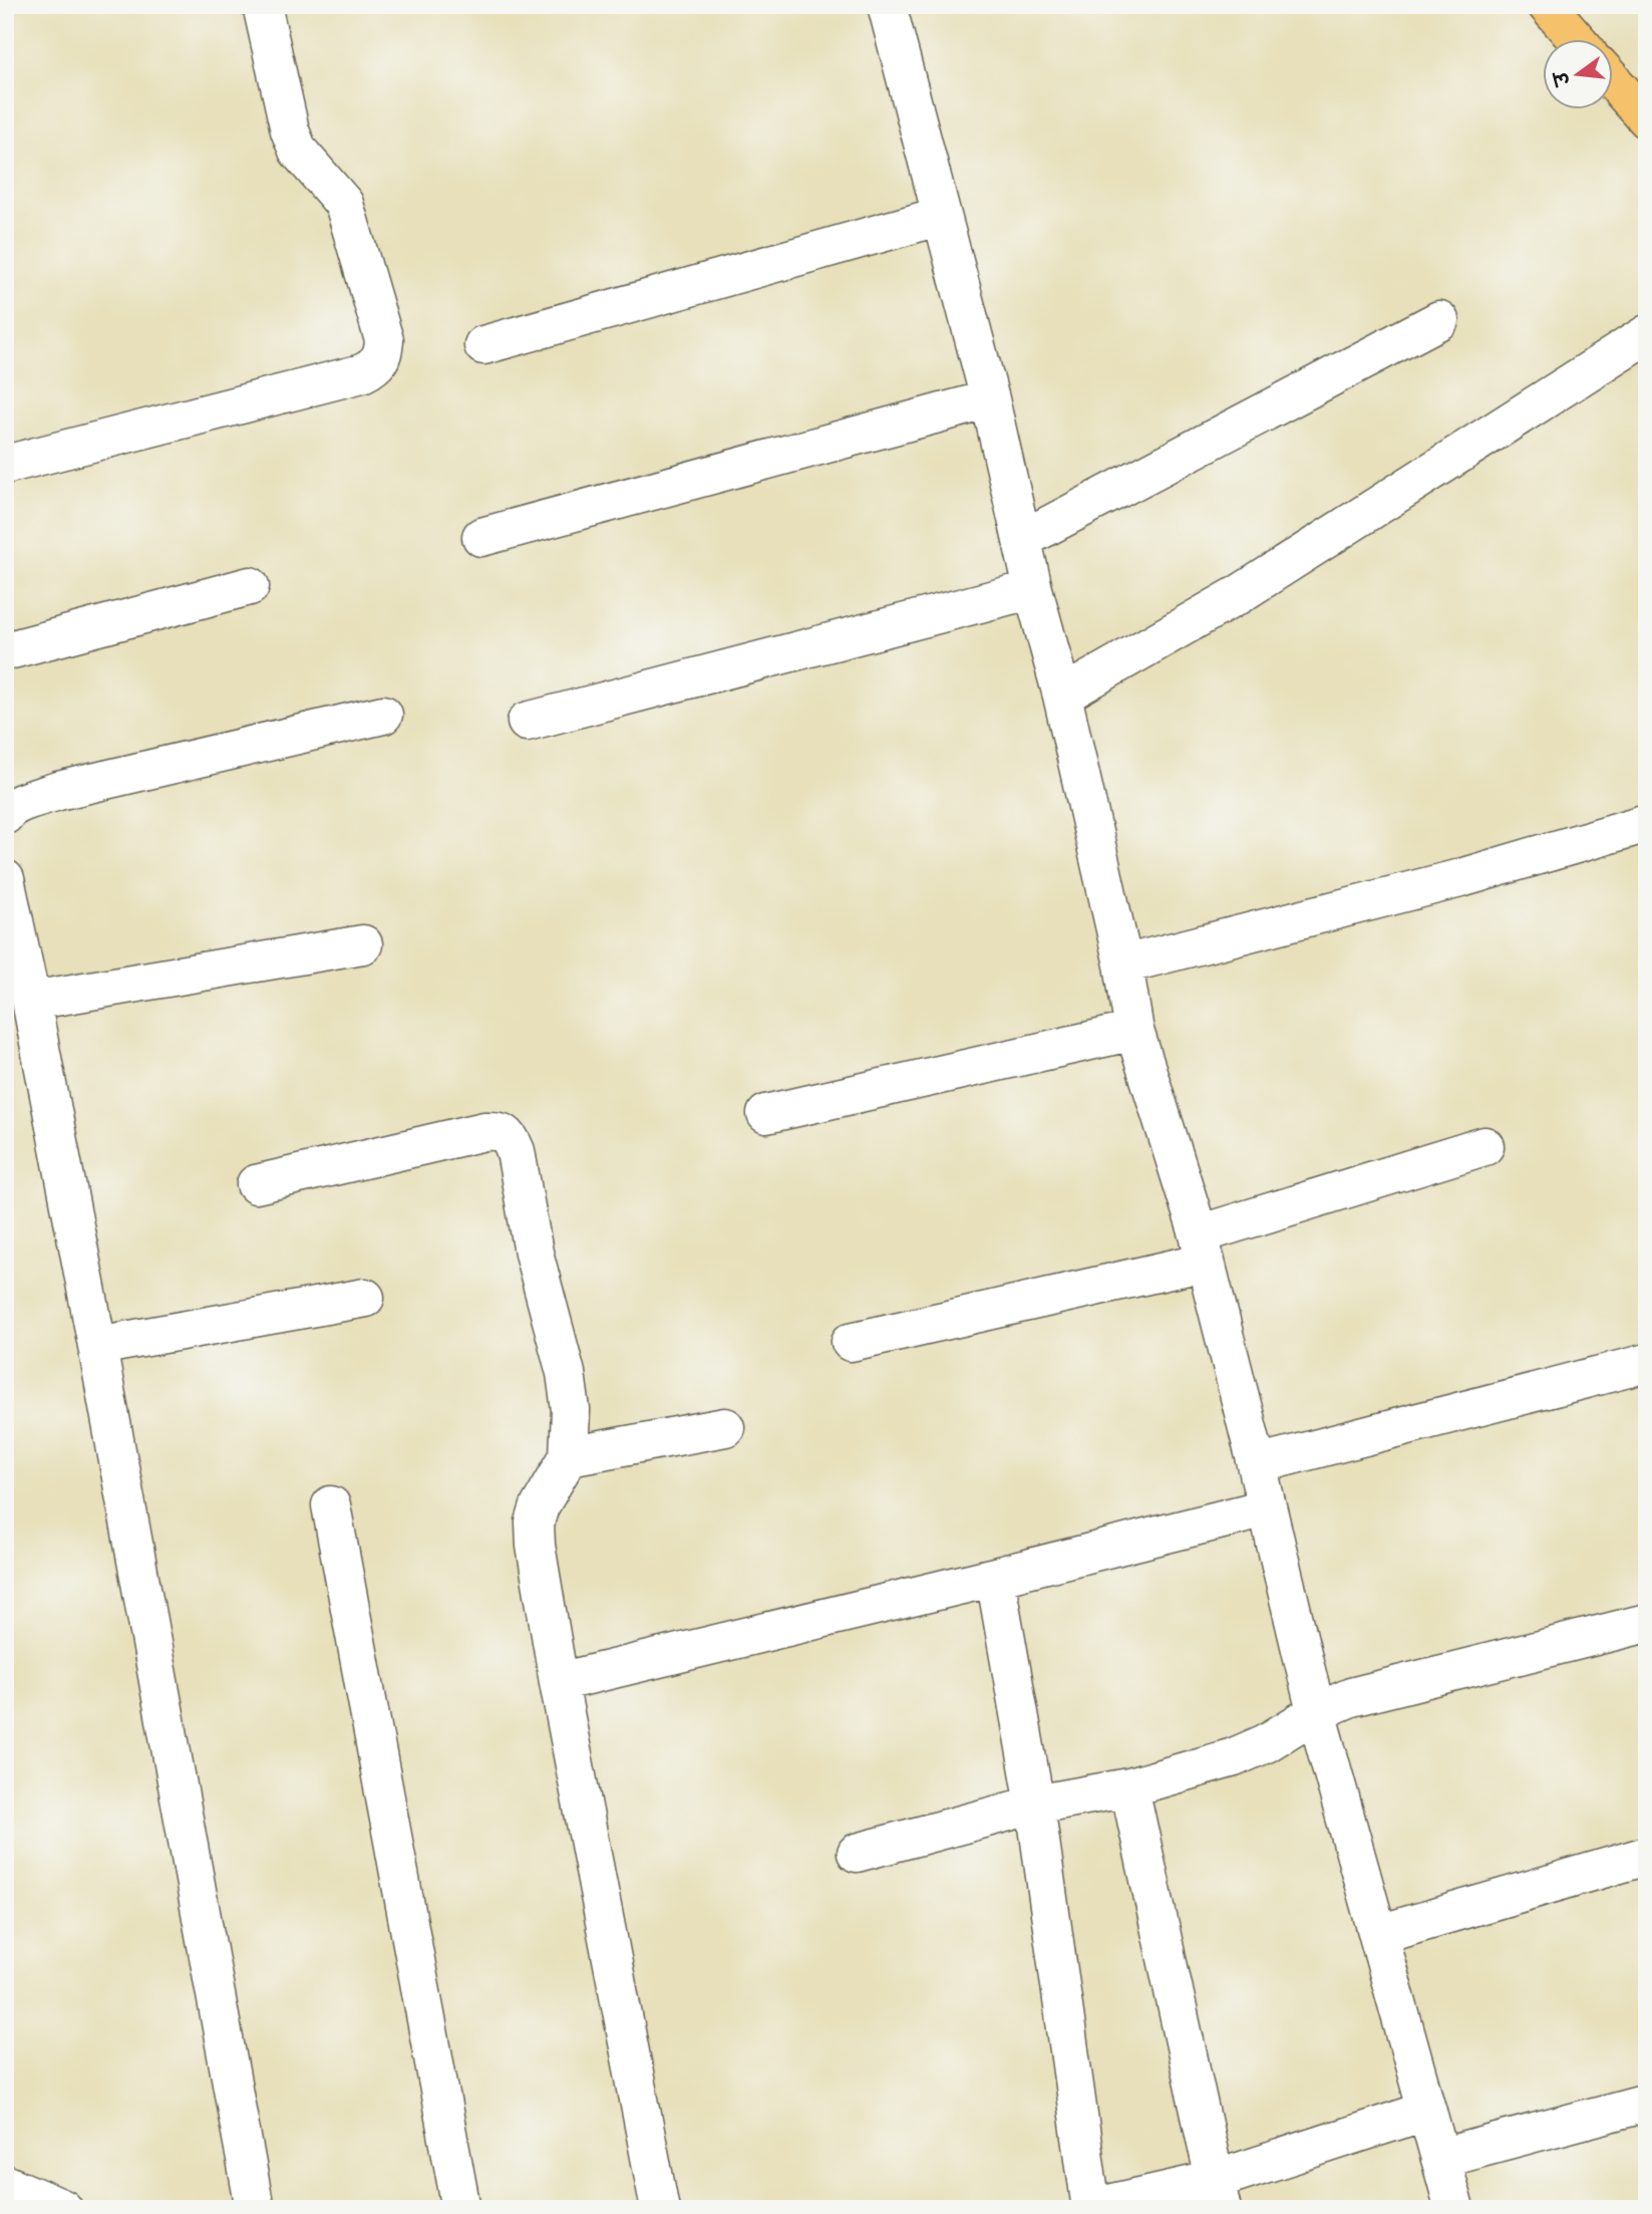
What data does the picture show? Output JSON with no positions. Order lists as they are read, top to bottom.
{
  "north": "left"
}
